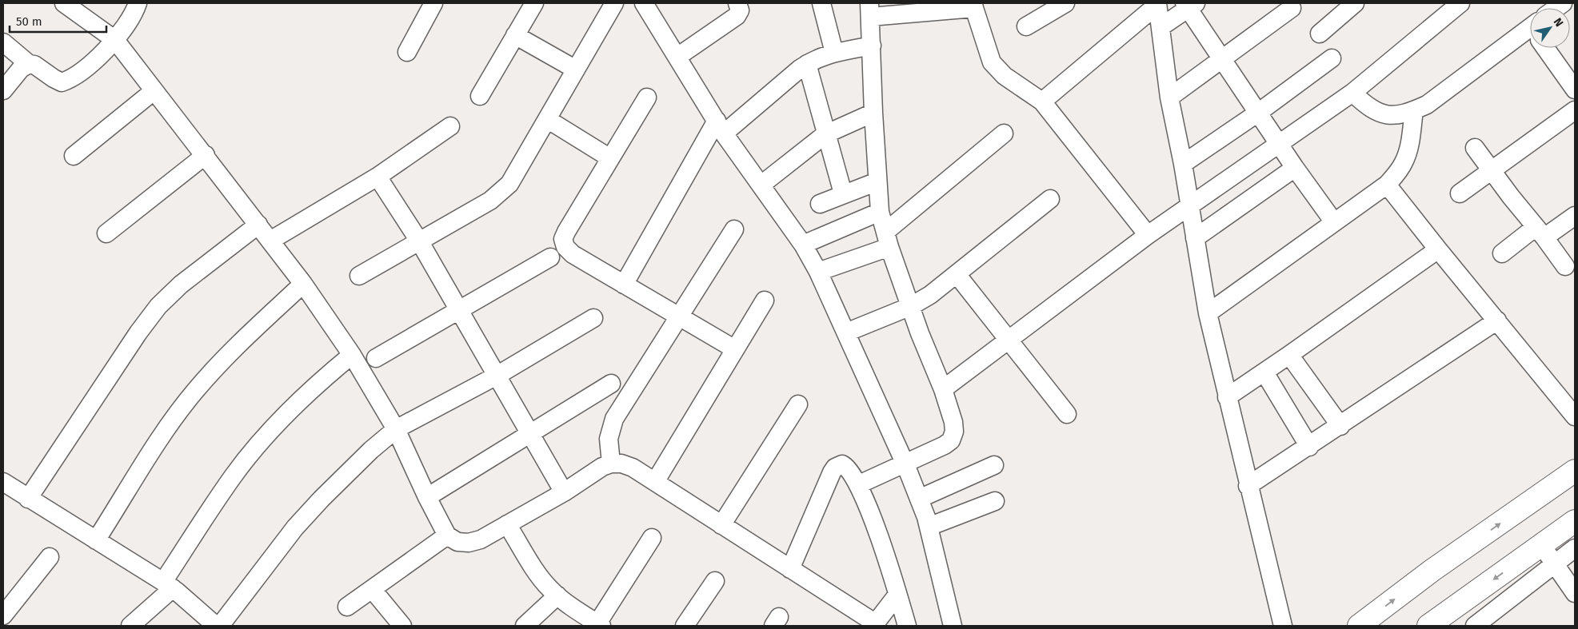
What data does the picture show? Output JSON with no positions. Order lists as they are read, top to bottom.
{
  "scale_bar": "50 m",
  "north": "top right"
}
